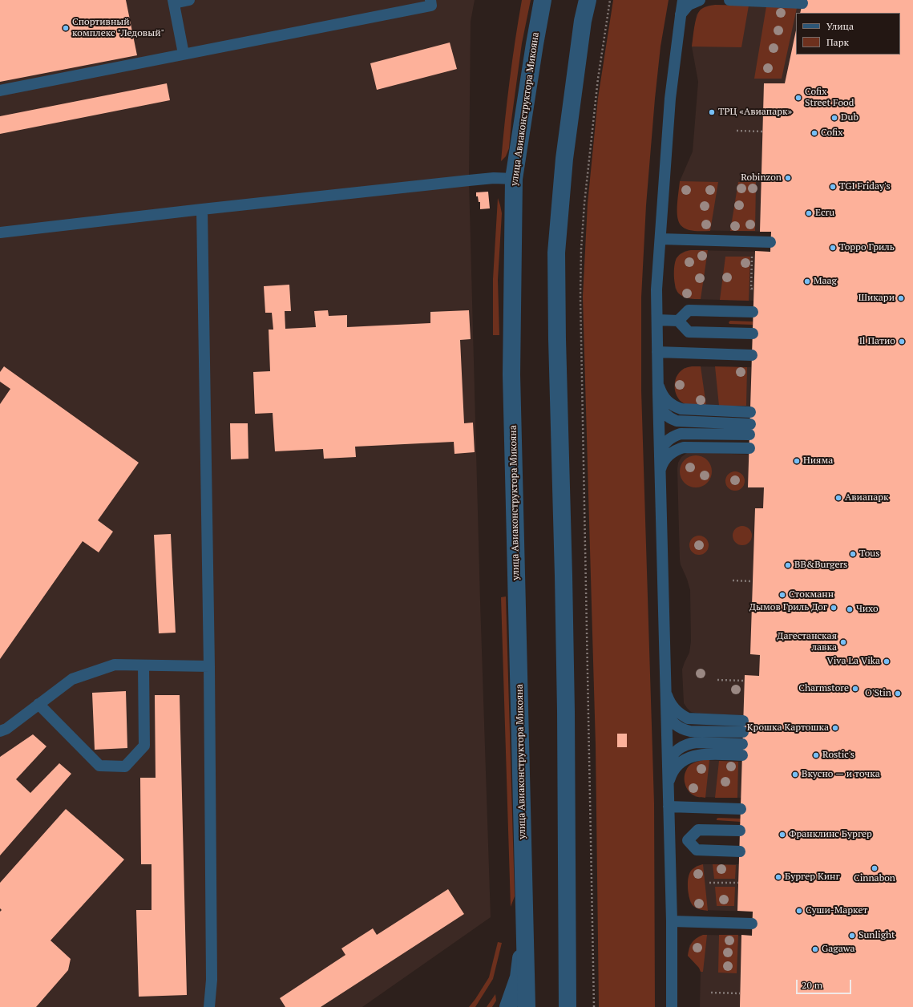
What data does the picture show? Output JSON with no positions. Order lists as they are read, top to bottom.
{
  "streets": {
    "street": ["улица Авиаконструктора Микояна"]
  },
  "places": [
    "Спортивный комплекс \"Ледовый\"",
    "Cofix Street Food",
    "ТРЦ «Авиапарк»",
    "Dub",
    "Cofix",
    "Robinzon",
    "TGI Friday's",
    "Ecru",
    "Торро Гриль",
    "Maag",
    "Шикари",
    "Il Патио",
    "Нияма",
    "Авиапарк",
    "Tous",
    "BB&Burgers",
    "Стокманн",
    "Дымов Гриль Дог",
    "Чихо",
    "Дагестанская лавка",
    "Viva La Vika",
    "Charmstore",
    "O'Stin",
    "Крошка Картошка",
    "Rostic's",
    "Вкусно — и точка",
    "Франклинс Бургер",
    "Cinnabon",
    "Бургер Кинг",
    "Суши-Маркет",
    "Sunlight",
    "Gagawa"
  ],
  "legend": ["Улица", "Парк"],
  "scale_bar": "20 m"
}
